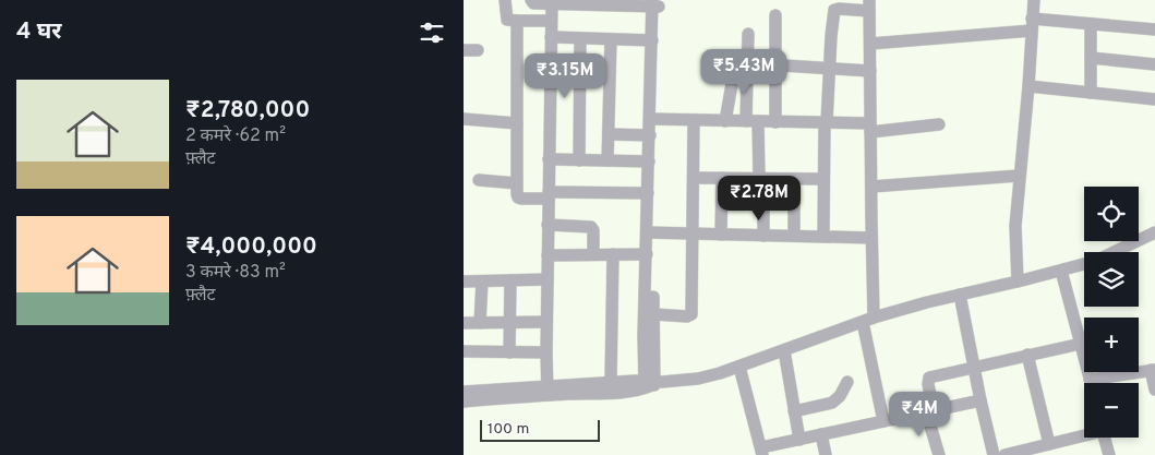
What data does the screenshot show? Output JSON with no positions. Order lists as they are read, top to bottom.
{
  "scale_bar": "100 m",
  "page": {
    "heading": "4 घर",
    "price": [
      "₹5.43M",
      "₹3.15M",
      "₹2.78M",
      "₹4M"
    ],
    "list": [
      {
        "name": "₹2,780,000",
        "note": "2 कमरे · 62 m² · फ़्लैट"
      },
      {
        "name": "₹4,000,000",
        "note": "3 कमरे · 83 m² · फ़्लैट"
      }
    ],
    "map_buttons": ["+", "−"],
    "scale": "100 m"
  }
}
